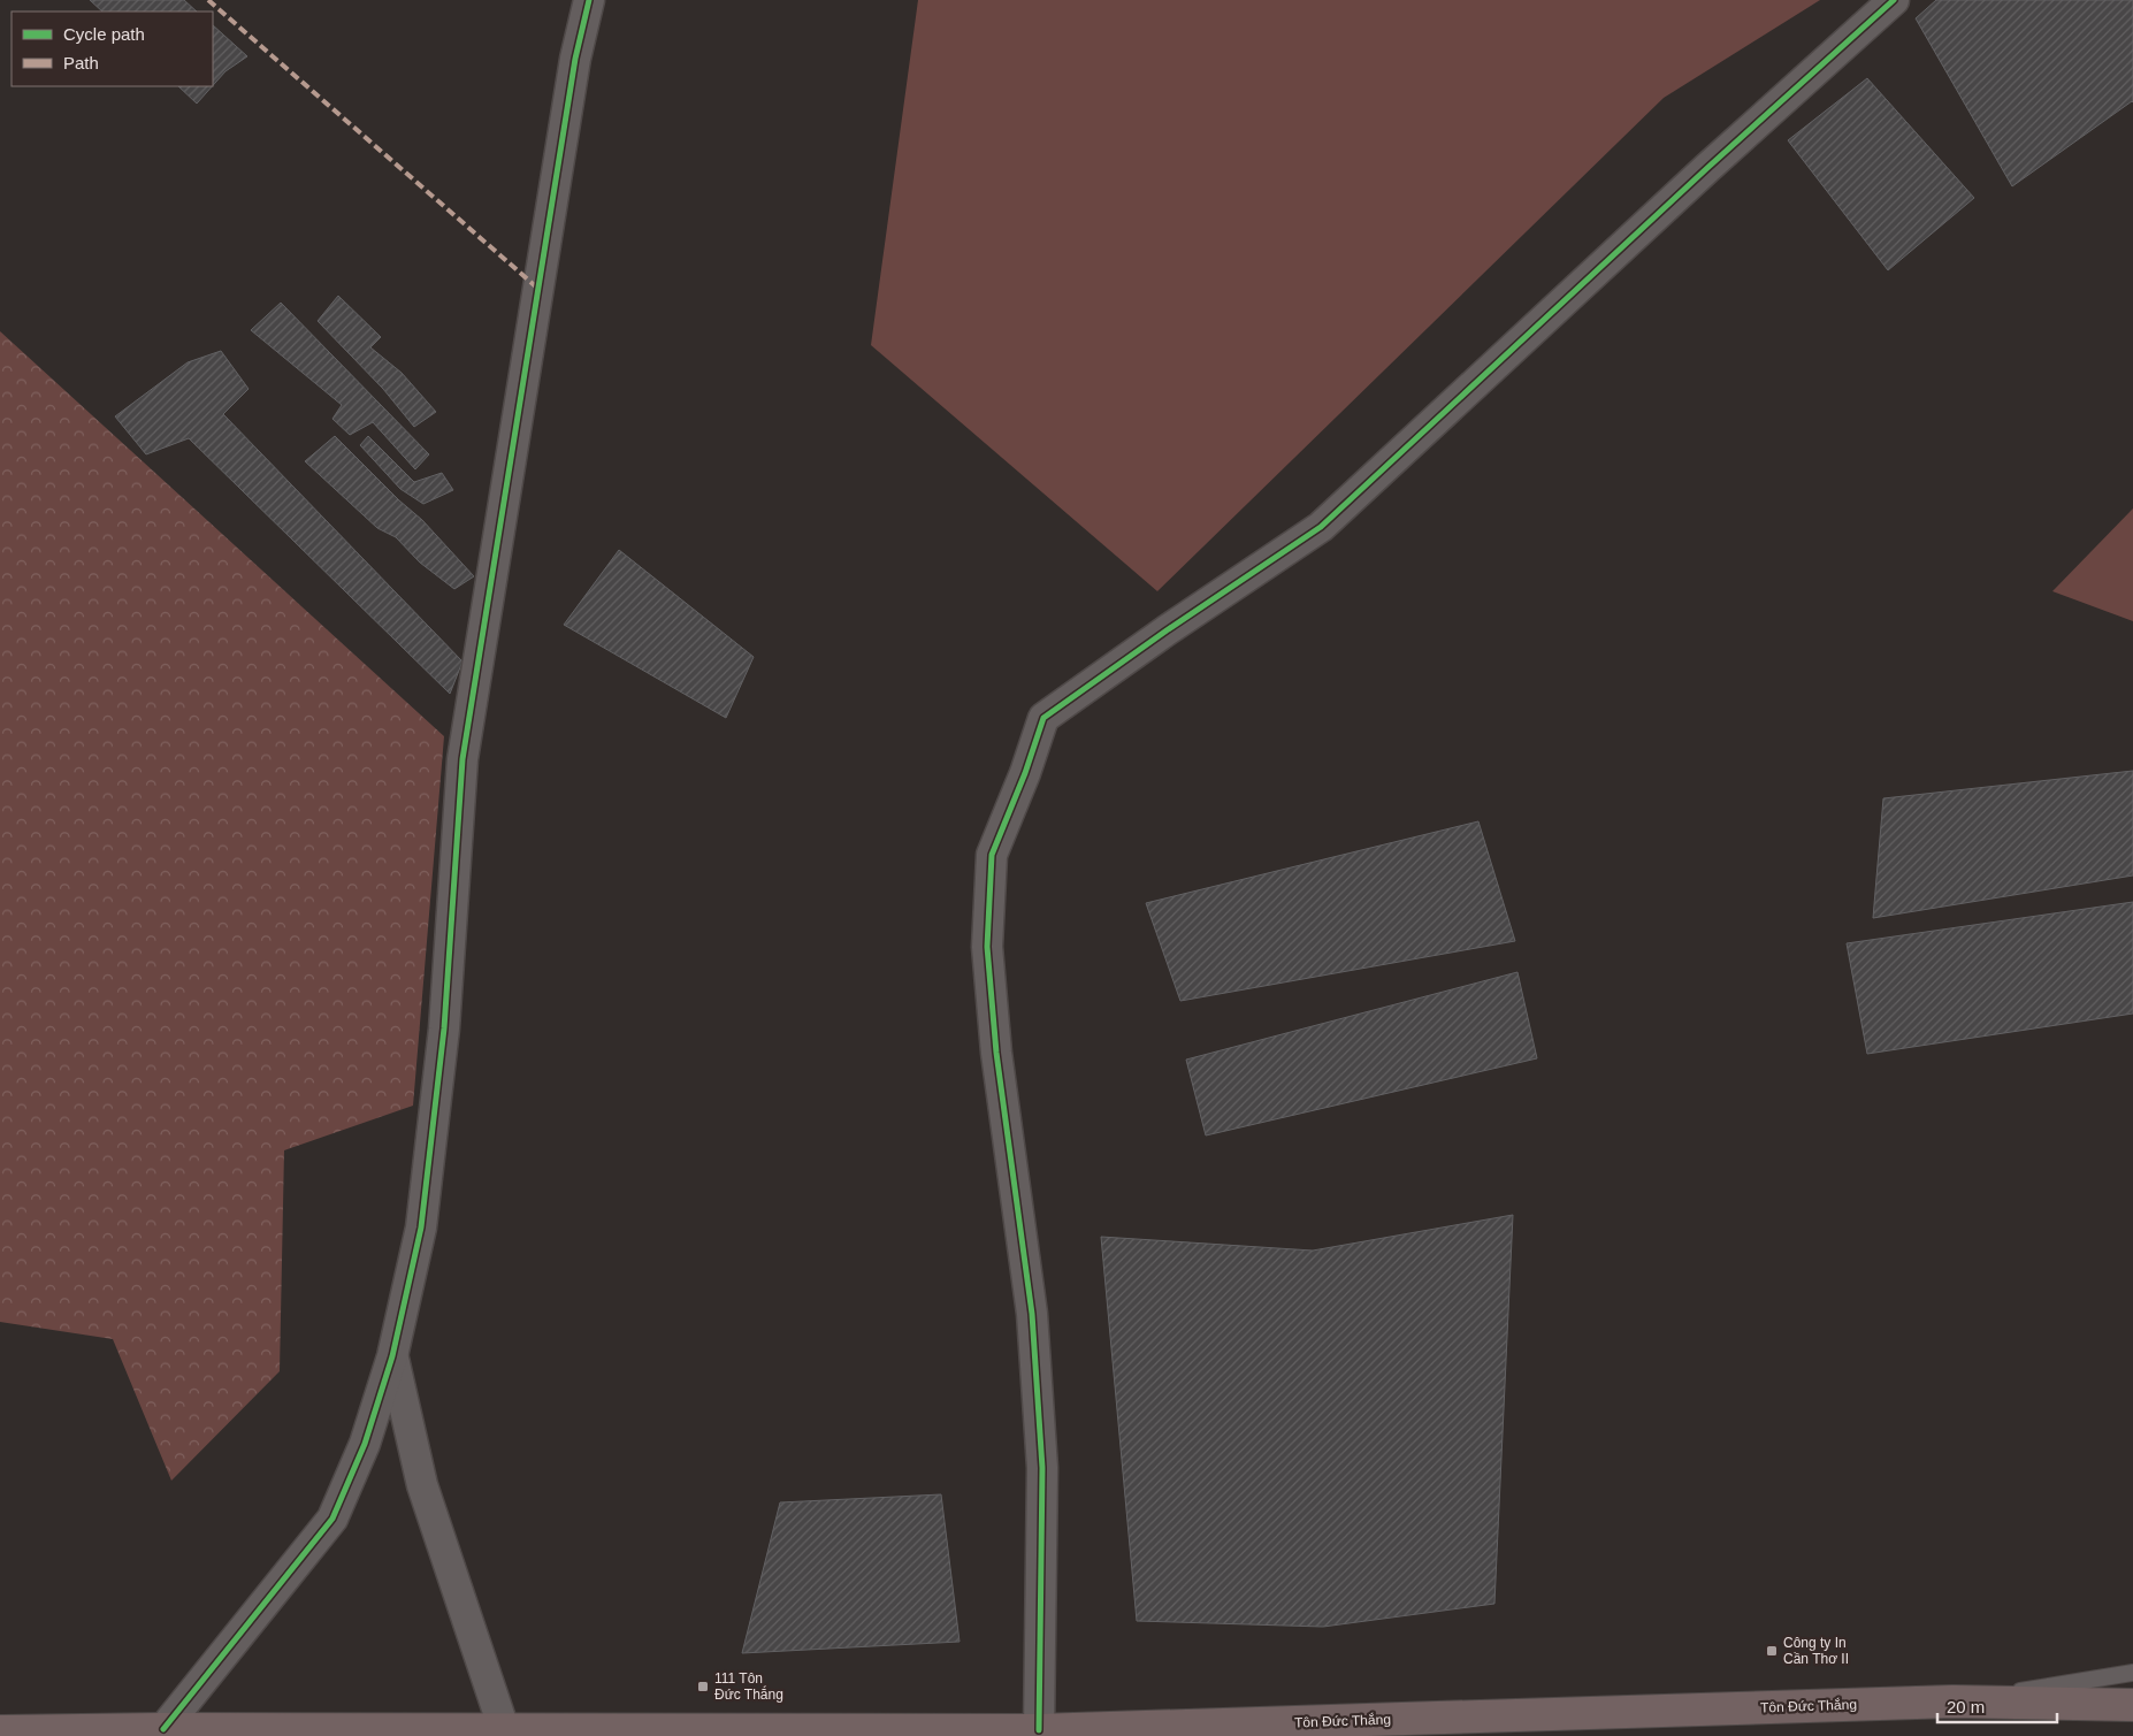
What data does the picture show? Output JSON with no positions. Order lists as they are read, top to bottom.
{
  "streets": {
    "highway": ["Tôn Đức Thắng"]
  },
  "places": {
    "transit": ["Công ty In Cần Thơ II", "111 Tôn Đức Thắng"]
  },
  "legend": ["Cycle path", "Path"],
  "scale_bar": "20 m"
}
